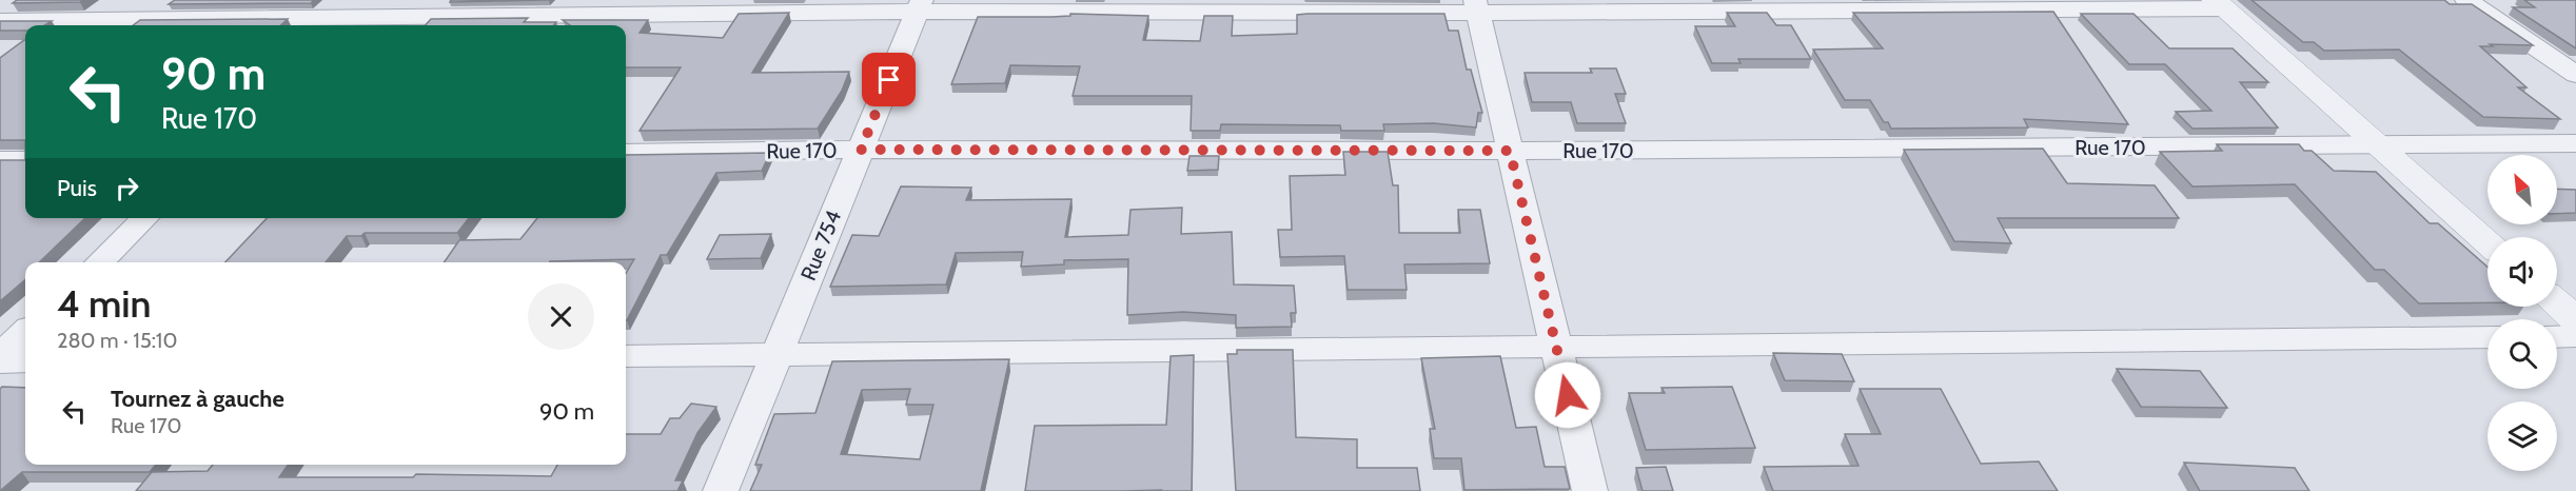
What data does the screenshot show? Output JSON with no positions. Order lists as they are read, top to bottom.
{
  "streets": {
    "street": ["Rue 170", "Rue 754"]
  },
  "crossings": [
    ["Rue 170", "Rue 754"]
  ],
  "north": "top left",
  "page": {
    "turn": ["90 m", "Rue 170"],
    "then": "Puis",
    "heading": ["4 min", "280 m · 15:10"],
    "list": [
      {
        "name": "Tournez à gauche",
        "note": "Rue 170",
        "value": "90 m"
      }
    ]
  }
}
